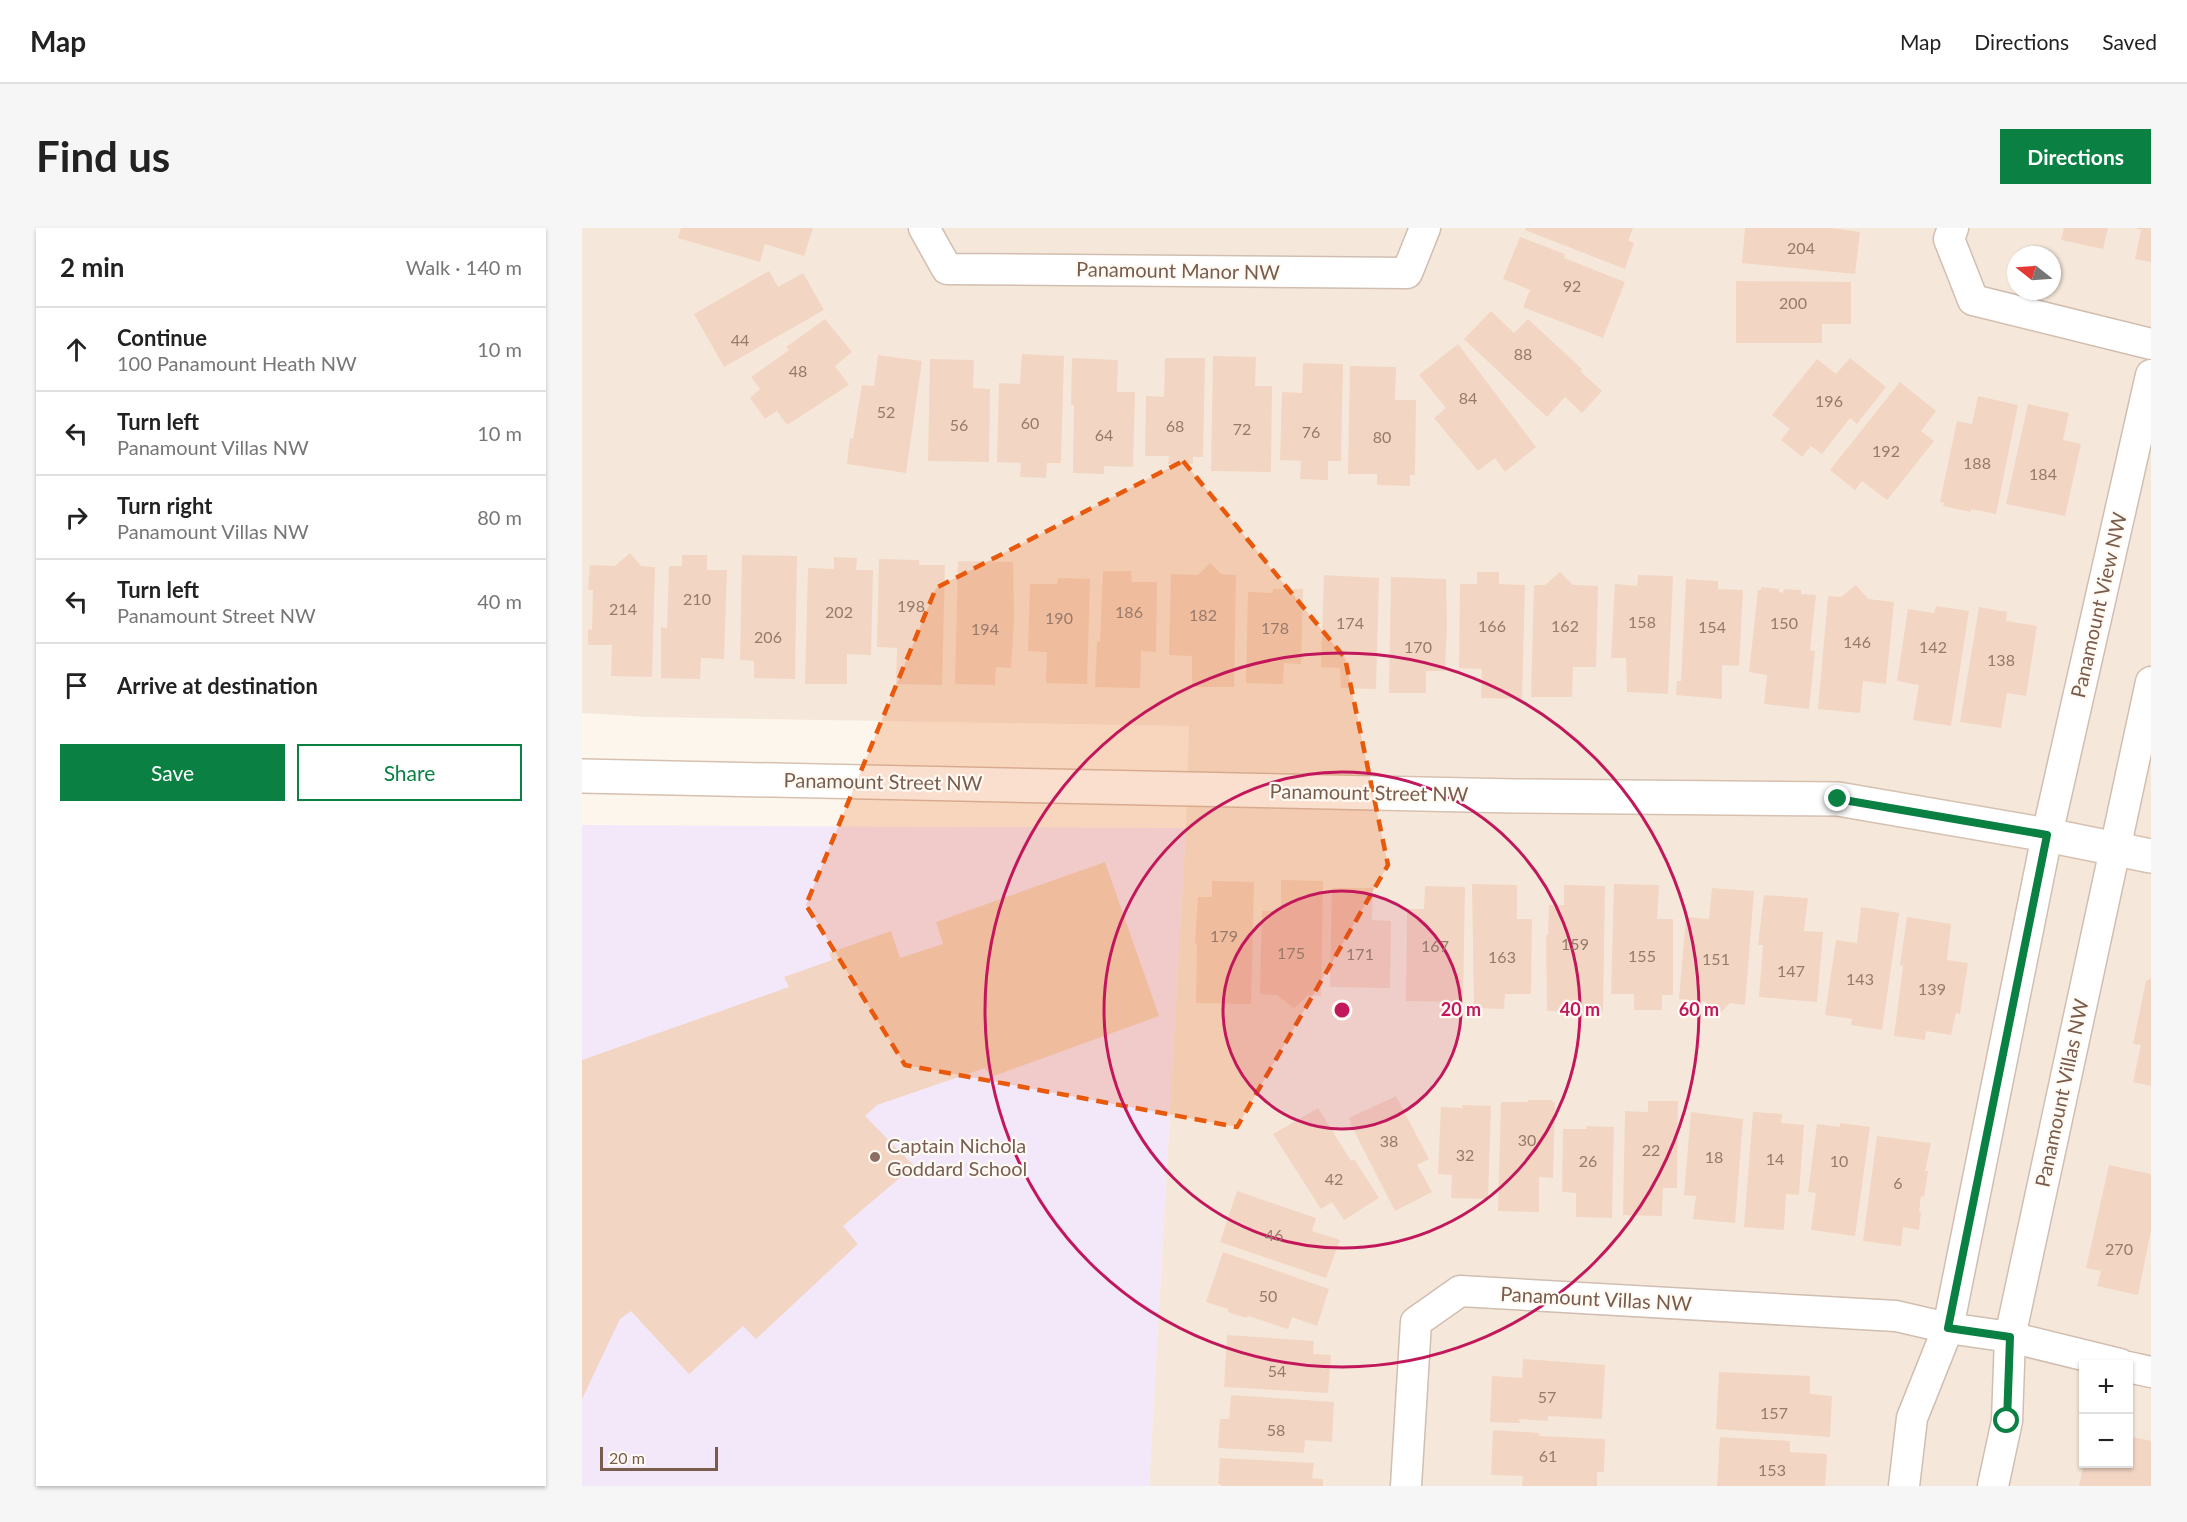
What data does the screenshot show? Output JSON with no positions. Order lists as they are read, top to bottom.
{
  "streets": {
    "street": [
      "Panamount Manor NW",
      "Panamount View NW",
      "Panamount Street NW",
      "Panamount Villas NW"
    ]
  },
  "crossings": [
    ["Panamount View NW", "Panamount Street NW"],
    ["Panamount Street NW", "Panamount Villas NW"]
  ],
  "places": ["Captain Nichola Goddard School"],
  "house_numbers": [
    "204",
    "92",
    "200",
    "44",
    "88",
    "48",
    "84",
    "196",
    "52",
    "60",
    "56",
    "68",
    "72",
    "76",
    "64",
    "80",
    "192",
    "188",
    "184",
    "210",
    "198",
    "214",
    "202",
    "186",
    "182",
    "190",
    "158",
    "174",
    "150",
    "166",
    "162",
    "154",
    "178",
    "194",
    "206",
    "146",
    "170",
    "142",
    "138",
    "179",
    "159",
    "167",
    "175",
    "171",
    "155",
    "163",
    "151",
    "147",
    "143",
    "139",
    "30",
    "38",
    "22",
    "32",
    "18",
    "14",
    "26",
    "10",
    "42",
    "6",
    "46",
    "270",
    "50",
    "54",
    "57",
    "157",
    "58",
    "61",
    "153"
  ],
  "scale_bar": "20 m",
  "north": "left",
  "page": {
    "header": "Map",
    "nav": ["Map", "Directions", "Saved"],
    "buttons": [
      "Directions",
      ["Save", "Share"]
    ],
    "title": "Find us",
    "heading": ["2 min", "Walk · 140 m"],
    "list": [
      ["Continue", "100 Panamount Heath NW", "10 m"],
      ["Turn left", "Panamount Villas NW", "10 m"],
      ["Turn right", "Panamount Villas NW", "80 m"],
      ["Turn left", "Panamount Street NW", "40 m"],
      "Arrive at destination"
    ],
    "map_buttons": ["+", "−"],
    "scale": "20 m"
  },
  "rings": ["20 m", "40 m", "60 m"]
}
